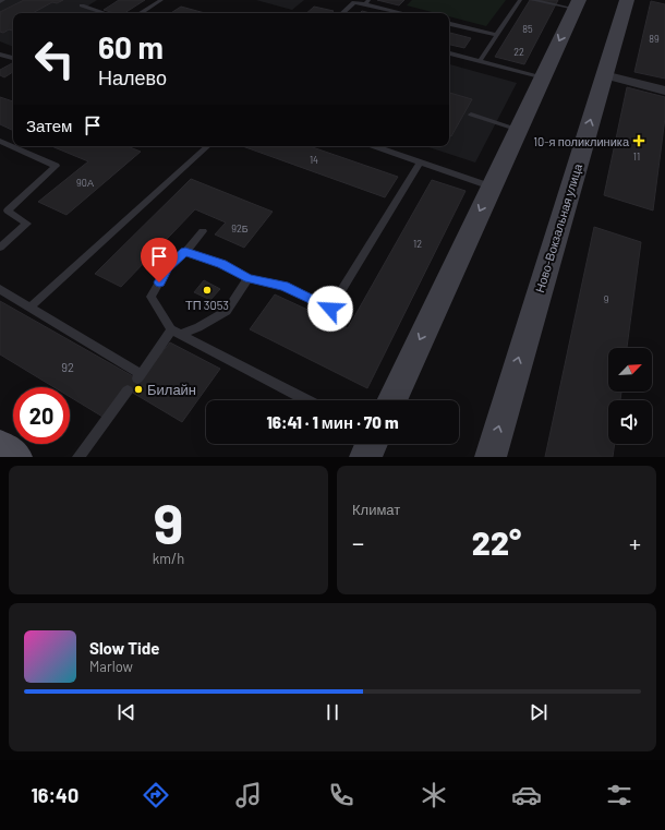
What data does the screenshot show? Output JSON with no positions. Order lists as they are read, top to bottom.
{
  "streets": {
    "main road": ["Ново-Вокзальная улица"]
  },
  "places": {
    "health": ["10-я поликлиника"],
    "other": ["ТП 3053", "Билайн"]
  },
  "house_numbers": [
    "85",
    "89",
    "22",
    "11",
    "14",
    "90А",
    "92Б",
    "12",
    "9",
    "92"
  ],
  "north": "top right",
  "page": {
    "turn": ["60 m", "Налево"],
    "then": "Затем",
    "limit": "20",
    "trip": "16:41 · 1 мин · 70 m",
    "tile": [
      ["9", "km/h"],
      "Климат"
    ],
    "heat": ["−", "22°", "+"],
    "song": ["Slow Tide", "Marlow"],
    "tabs": "16:40"
  }
}
